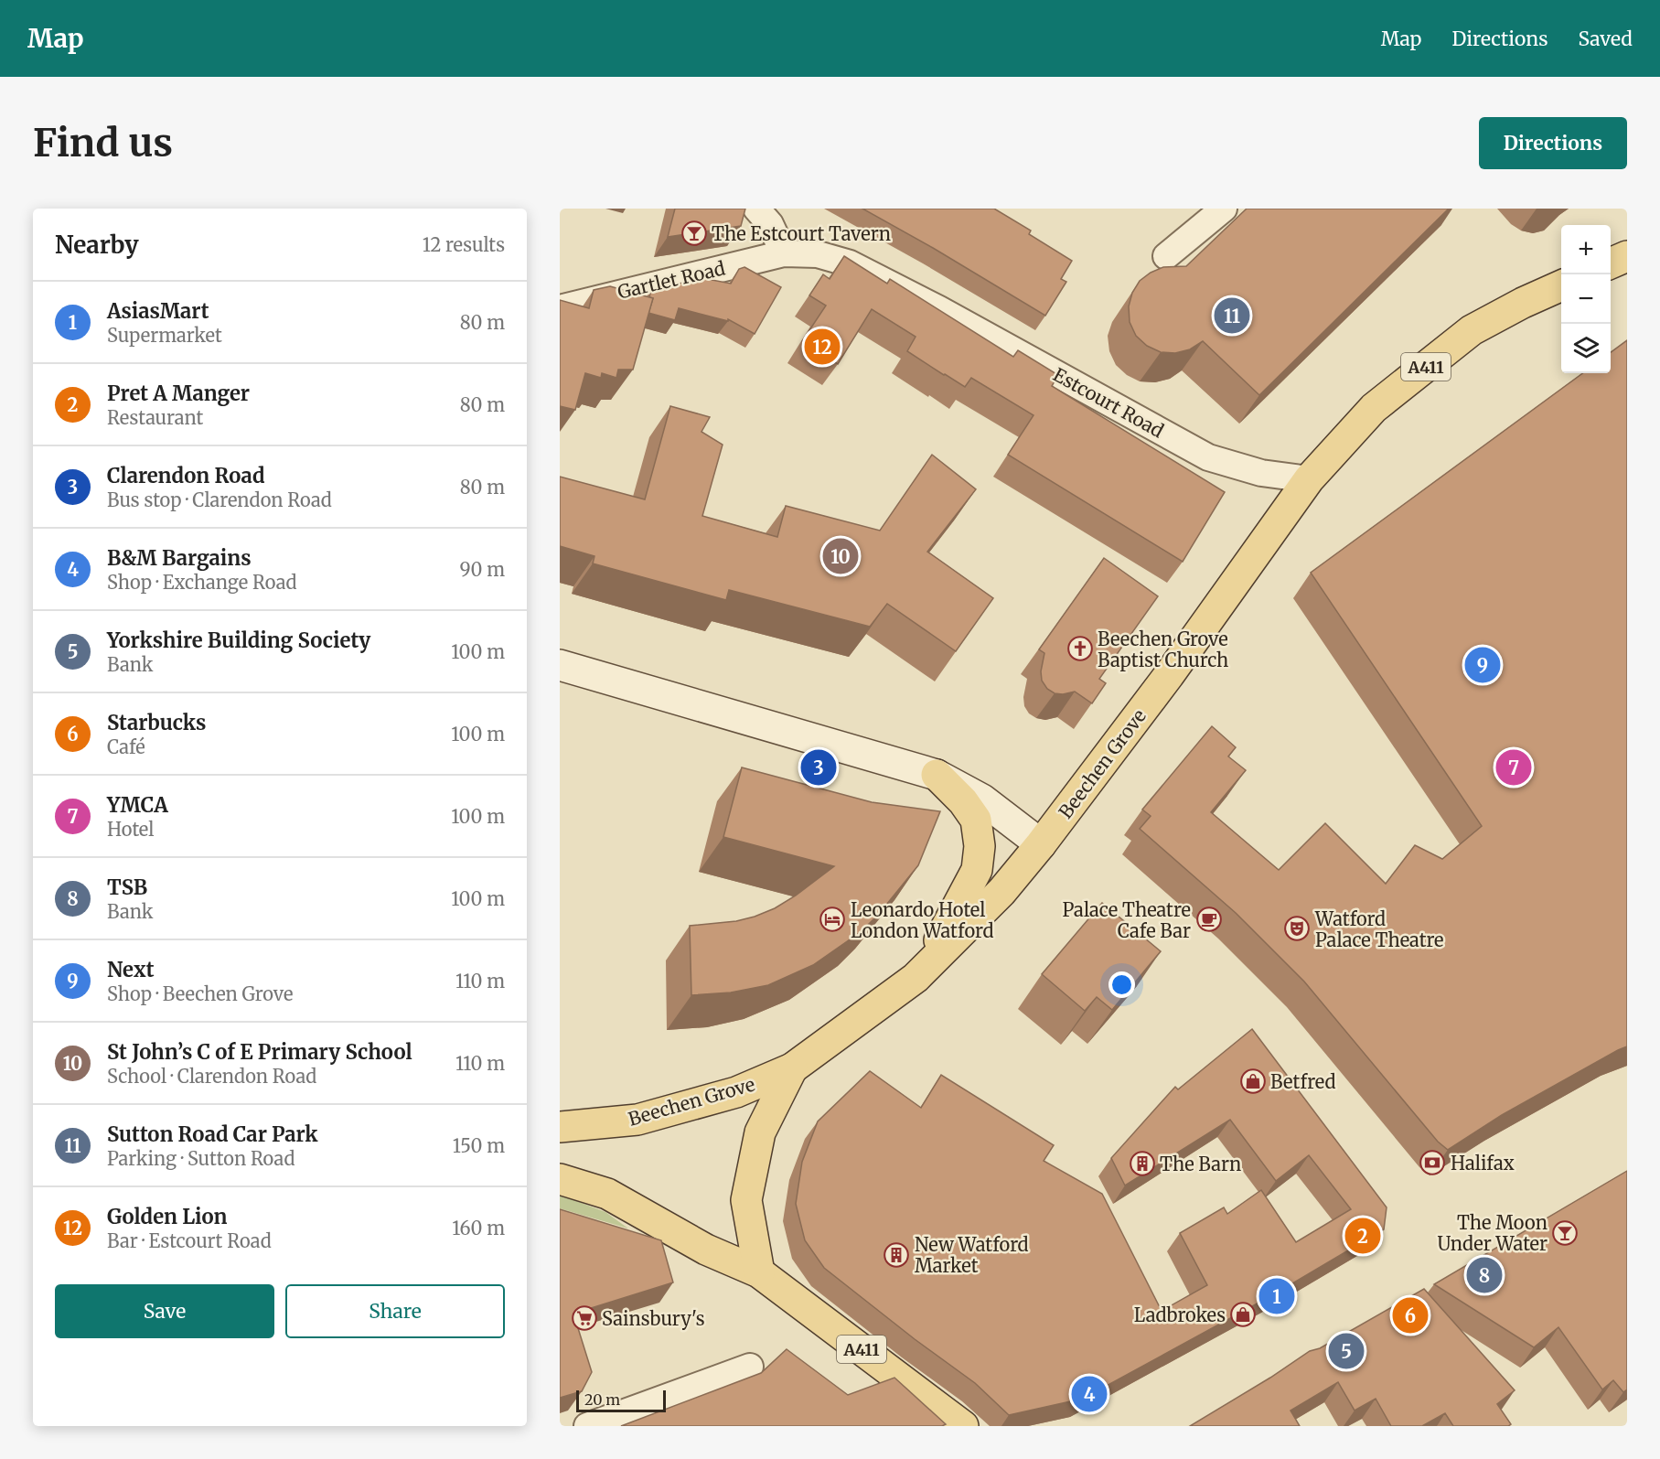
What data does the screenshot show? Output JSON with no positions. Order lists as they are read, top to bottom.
{
  "streets": {
    "main road": ["A411", "Beechen Grove"],
    "street": ["Gartlet Road", "Estcourt Road"]
  },
  "crossings": [
    ["Gartlet Road", "Estcourt Road"],
    ["A411", "Beechen Grove"],
    ["Estcourt Road", "Beechen Grove"]
  ],
  "places": {
    "bar": ["The Estcourt Tavern", "The Moon Under Water"],
    "church": ["Beechen Grove Baptist Church"],
    "hotel": ["Leonardo Hotel London Watford"],
    "cafe": ["Palace Theatre Cafe Bar"],
    "theatre": ["Watford Palace Theatre"],
    "shop": ["Betfred", "Ladbrokes"],
    "bank": ["Halifax"],
    "building": ["The Barn", "New Watford Market"],
    "supermarket": ["Sainsbury's"]
  },
  "scale_bar": "20 m",
  "page": {
    "header": "Map",
    "nav": ["Map", "Directions", "Saved"],
    "buttons": [
      "Directions",
      ["Save", "Share"]
    ],
    "title": "Find us",
    "heading": ["Nearby", "12 results"],
    "map_buttons": ["+", "−"],
    "list": [
      {
        "mark": "1",
        "name": "AsiasMart",
        "note": "Supermarket",
        "value": "80 m"
      },
      {
        "mark": "2",
        "name": "Pret A Manger",
        "note": "Restaurant",
        "value": "80 m"
      },
      {
        "mark": "3",
        "name": "Clarendon Road",
        "note": "Bus stop · Clarendon Road",
        "value": "80 m"
      },
      {
        "mark": "4",
        "name": "B&M Bargains",
        "note": "Shop · Exchange Road",
        "value": "90 m"
      },
      {
        "mark": "5",
        "name": "Yorkshire Building Society",
        "note": "Bank",
        "value": "100 m"
      },
      {
        "mark": "6",
        "name": "Starbucks",
        "note": "Café",
        "value": "100 m"
      },
      {
        "mark": "7",
        "name": "YMCA",
        "note": "Hotel",
        "value": "100 m"
      },
      {
        "mark": "8",
        "name": "TSB",
        "note": "Bank",
        "value": "100 m"
      },
      {
        "mark": "9",
        "name": "Next",
        "note": "Shop · Beechen Grove",
        "value": "110 m"
      },
      {
        "mark": "10",
        "name": "St John’s C of E Primary School",
        "note": "School · Clarendon Road",
        "value": "110 m"
      },
      {
        "mark": "11",
        "name": "Sutton Road Car Park",
        "note": "Parking · Sutton Road",
        "value": "150 m"
      },
      {
        "mark": "12",
        "name": "Golden Lion",
        "note": "Bar · Estcourt Road",
        "value": "160 m"
      }
    ],
    "pins": [
      "11",
      "12",
      "10",
      "9",
      "3",
      "7",
      "2",
      "8",
      "1",
      "6",
      "5",
      "4"
    ],
    "scale": "20 m"
  }
}
